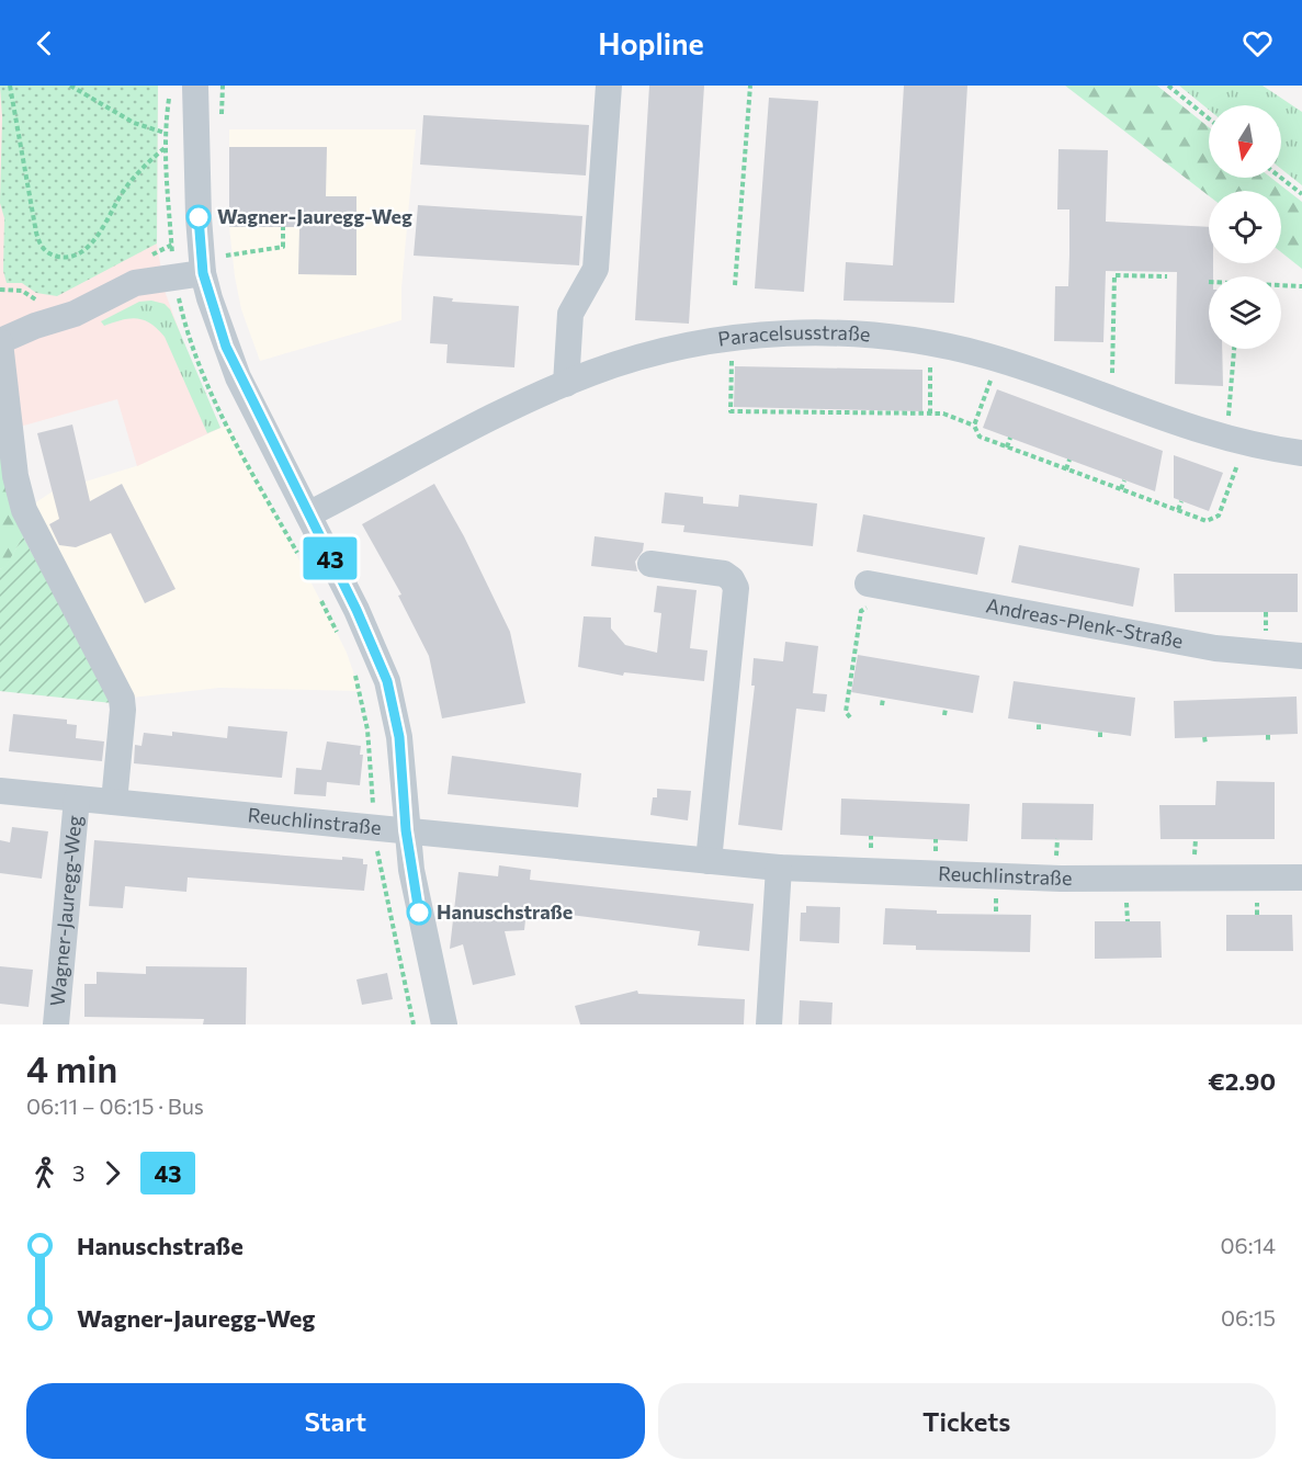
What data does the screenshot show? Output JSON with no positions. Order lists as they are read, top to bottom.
{
  "streets": {
    "street": [
      "Paracelsusstraße",
      "Andreas-Plenk-Straße",
      "Reuchlinstraße",
      "Wagner-Jauregg-Weg"
    ]
  },
  "crossings": [
    ["Reuchlinstraße", "Wagner-Jauregg-Weg"]
  ],
  "places": ["Wagner-Jauregg-Weg", "Hanuschstraße"],
  "lines": ["bus line 43"],
  "north": "bottom",
  "page": {
    "header": "Hopline",
    "on_map": "43",
    "heading": ["4 min", "06:11 – 06:15 · Bus", "€2.90"],
    "legs": ["3", "43"],
    "list": [
      {
        "name": "Hanuschstraße",
        "value": "06:14"
      },
      {
        "name": "Wagner-Jauregg-Weg",
        "value": "06:15"
      }
    ],
    "buttons": ["Start", "Tickets"]
  }
}
